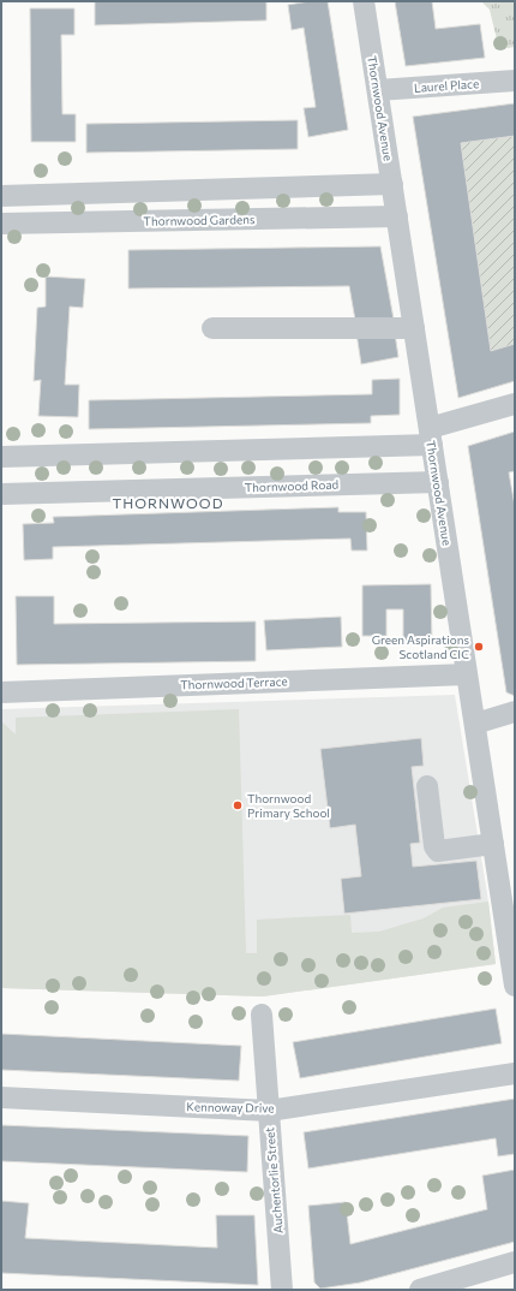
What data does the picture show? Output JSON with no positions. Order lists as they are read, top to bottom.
{
  "streets": {
    "street": [
      "Laurel Place",
      "Thornwood Avenue",
      "Thornwood Gardens",
      "Thornwood Road",
      "Thornwood Terrace",
      "Kennoway Drive",
      "Auchentorlie Street"
    ]
  },
  "crossings": [
    ["Laurel Place", "Thornwood Avenue"],
    ["Thornwood Avenue", "Thornwood Gardens"],
    ["Thornwood Avenue", "Thornwood Road"],
    ["Thornwood Avenue", "Thornwood Terrace"],
    ["Kennoway Drive", "Auchentorlie Street"]
  ],
  "districts": ["THORNWOOD"],
  "places": ["Green Aspirations Scotland CIC", "Thornwood Primary School"]
}
